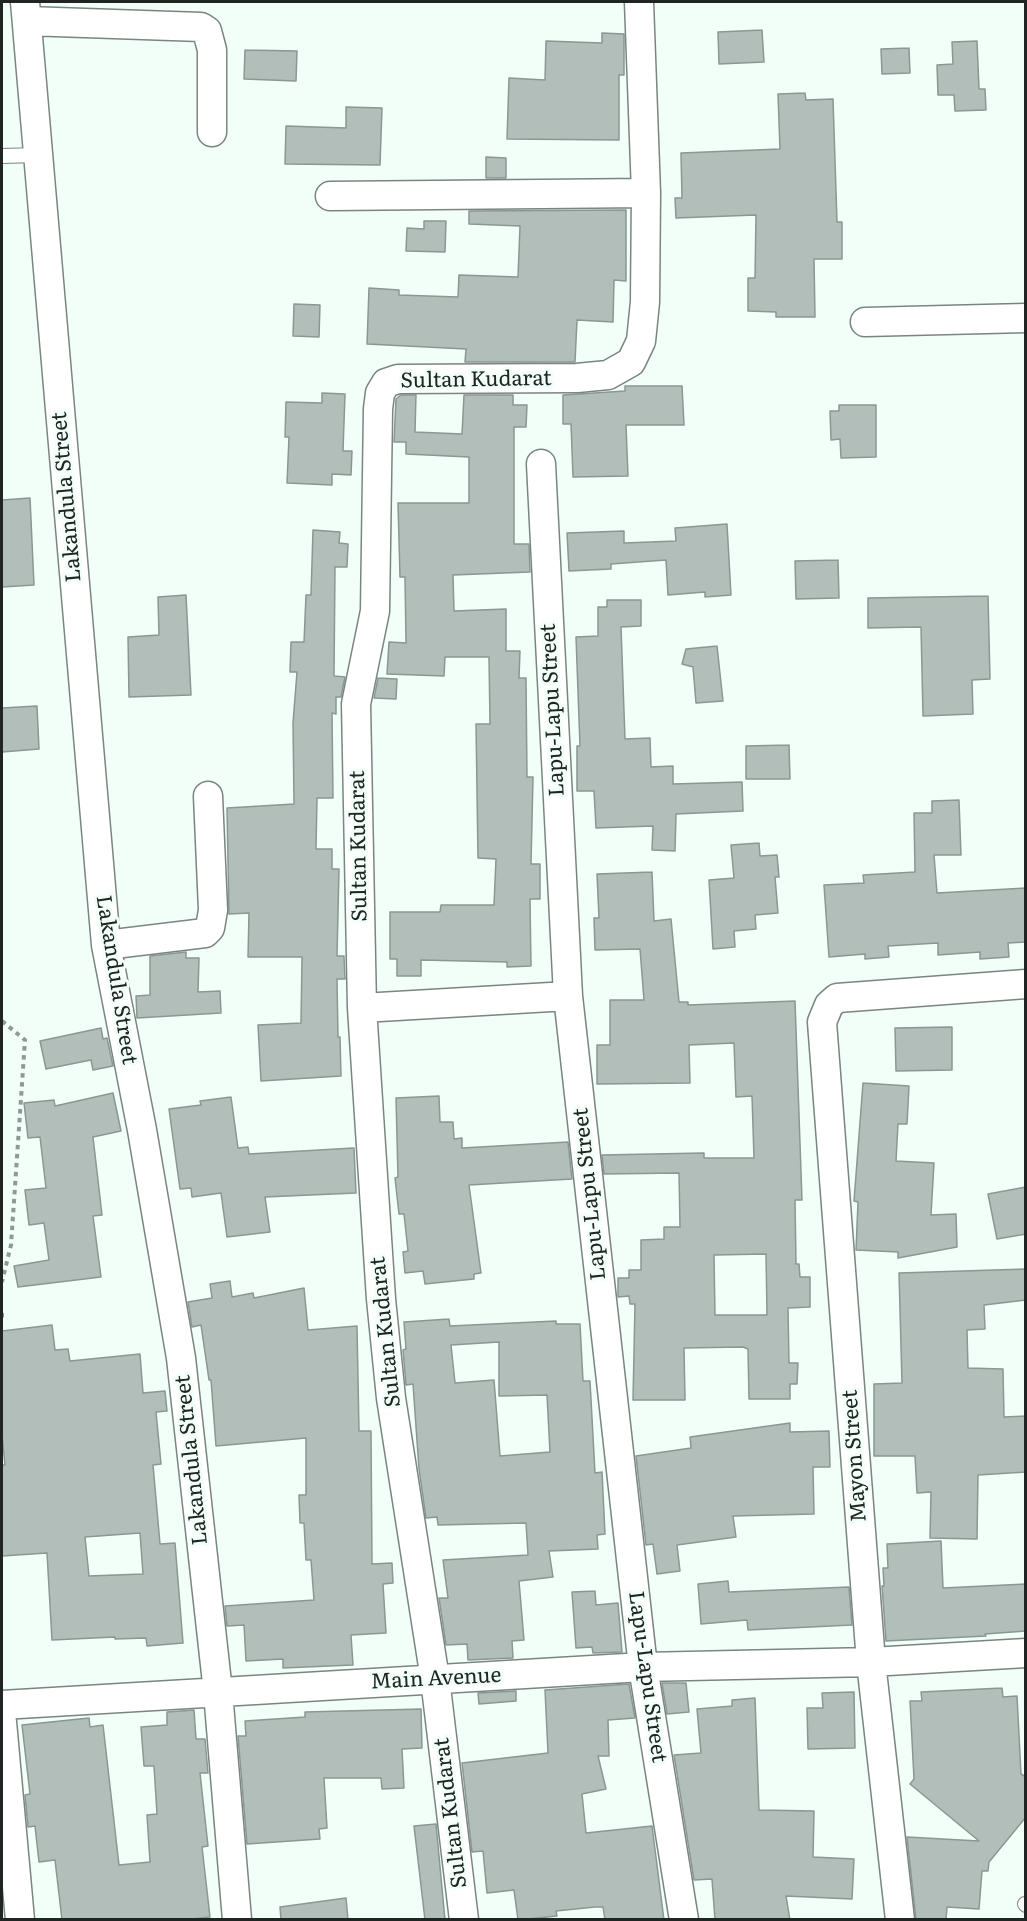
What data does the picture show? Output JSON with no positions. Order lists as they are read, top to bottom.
{
  "streets": {
    "street": [
      "Sultan Kudarat",
      "Lakandula Street",
      "Lapu-Lapu Street",
      "Mayon Street",
      "Main Avenue"
    ]
  },
  "crossings": [
    ["Sultan Kudarat", "Main Avenue"],
    ["Lakandula Street", "Main Avenue"],
    ["Lapu-Lapu Street", "Main Avenue"],
    ["Mayon Street", "Main Avenue"]
  ]
}
